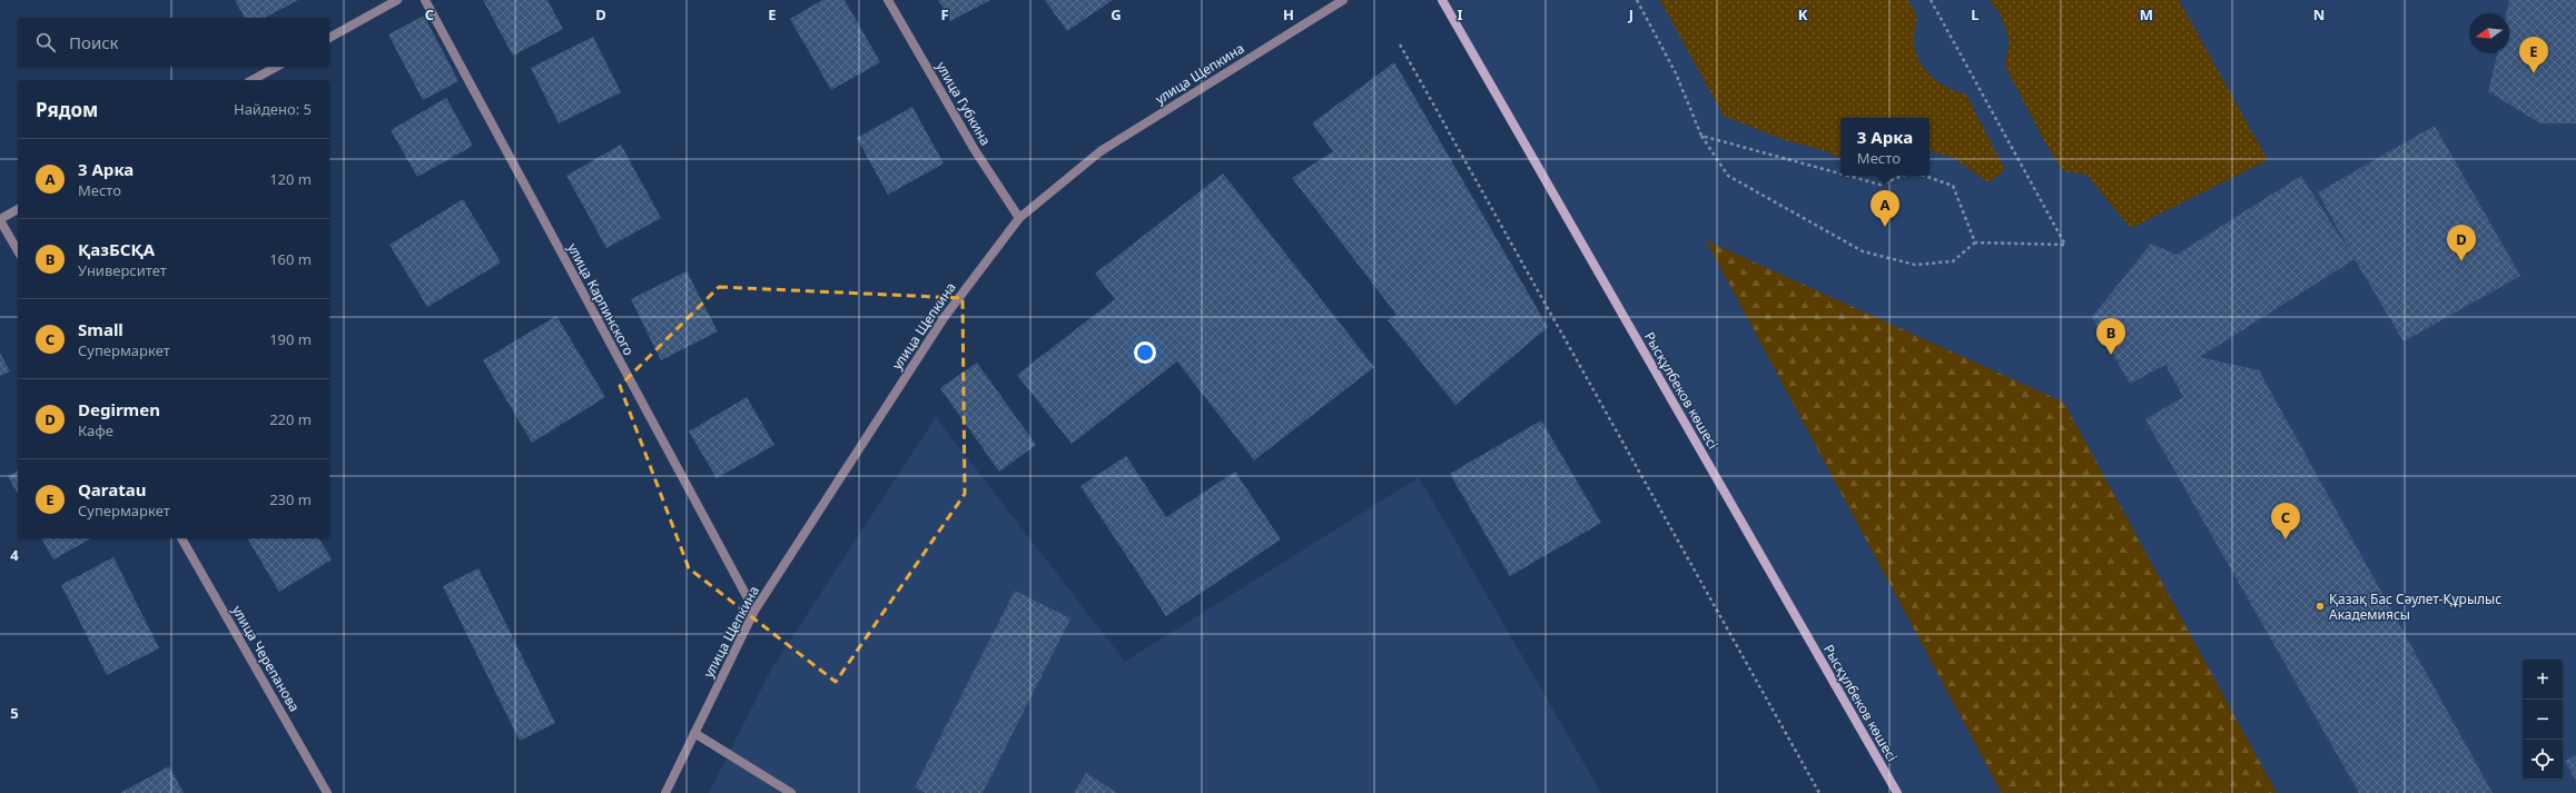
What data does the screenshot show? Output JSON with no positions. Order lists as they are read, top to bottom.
{
  "streets": {
    "street": [
      "улица Щепкина",
      "улица Губкина",
      "улица Карпинского",
      "Рысқұлбеков көшесі",
      "улица Черепанова"
    ]
  },
  "crossings": [
    ["улица Щепкина", "улица Губкина"],
    ["улица Щепкина", "улица Карпинского"]
  ],
  "places": ["Қазақ Бас Сәулет-Құрылыс Академиясы"],
  "north": "left",
  "page": {
    "search": "Поиск",
    "pins": [
      "E",
      "A",
      "D",
      "B",
      "C"
    ],
    "heading": ["Рядом", "Найдено: 5"],
    "popup": ["3 Арка", "Место"],
    "list": [
      {
        "mark": "A",
        "name": "3 Арка",
        "note": "Место",
        "value": "120 m"
      },
      {
        "mark": "B",
        "name": "ҚазБСҚА",
        "note": "Университет",
        "value": "160 m"
      },
      {
        "mark": "C",
        "name": "Small",
        "note": "Супермаркет",
        "value": "190 m"
      },
      {
        "mark": "D",
        "name": "Degirmen",
        "note": "Кафе",
        "value": "220 m"
      },
      {
        "mark": "E",
        "name": "Qaratau",
        "note": "Супермаркет",
        "value": "230 m"
      }
    ],
    "map_buttons": ["+", "−"]
  },
  "grid": {
    "columns": [
      "C",
      "D",
      "E",
      "F",
      "G",
      "H",
      "I",
      "J",
      "K",
      "L",
      "M",
      "N"
    ],
    "rows": ["4", "5"]
  }
}
